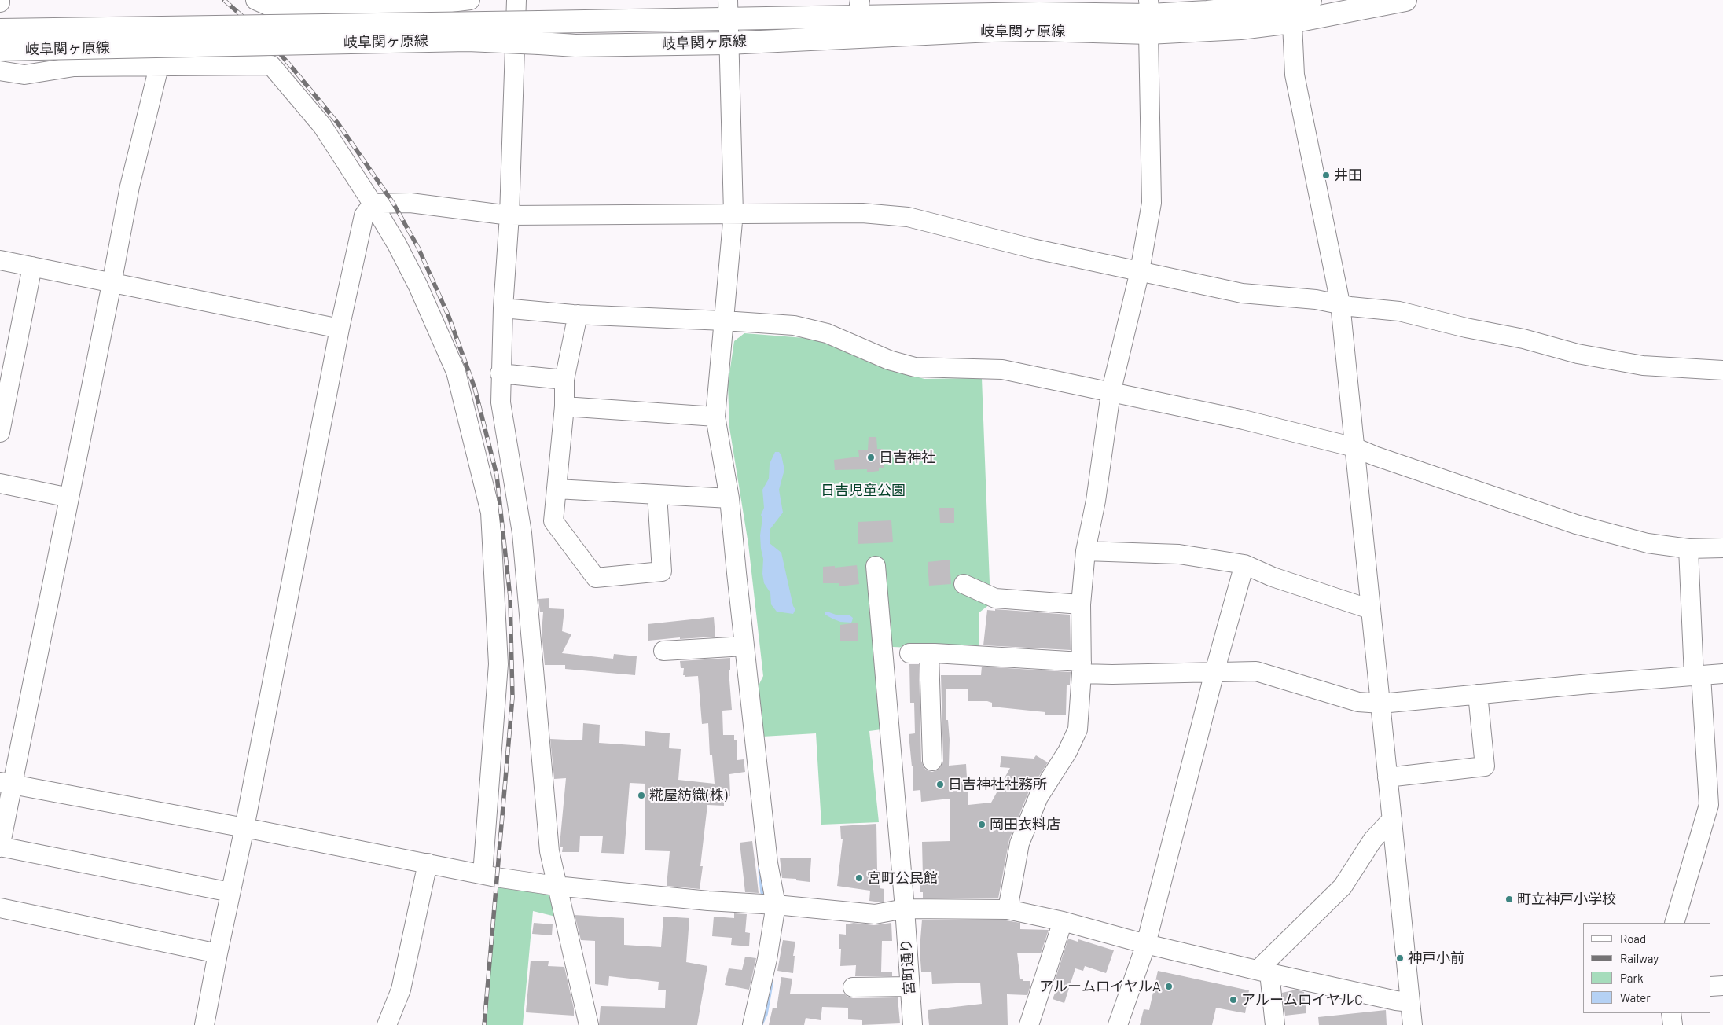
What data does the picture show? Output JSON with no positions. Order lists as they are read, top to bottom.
{
  "streets": {
    "main road": ["岐阜関ヶ原線"],
    "street": ["宮町通り"]
  },
  "parks": ["日吉児童公園"],
  "places": [
    "井田",
    "日吉神社",
    "日吉神社社務所",
    "糀屋紡織(株)",
    "岡田衣料店",
    "宮町公民館",
    "町立神戸小学校",
    "神戸小前",
    "アルームロイヤルA",
    "アルームロイヤルC"
  ],
  "legend": [
    "Road",
    "Railway",
    "Park",
    "Water"
  ]
}
